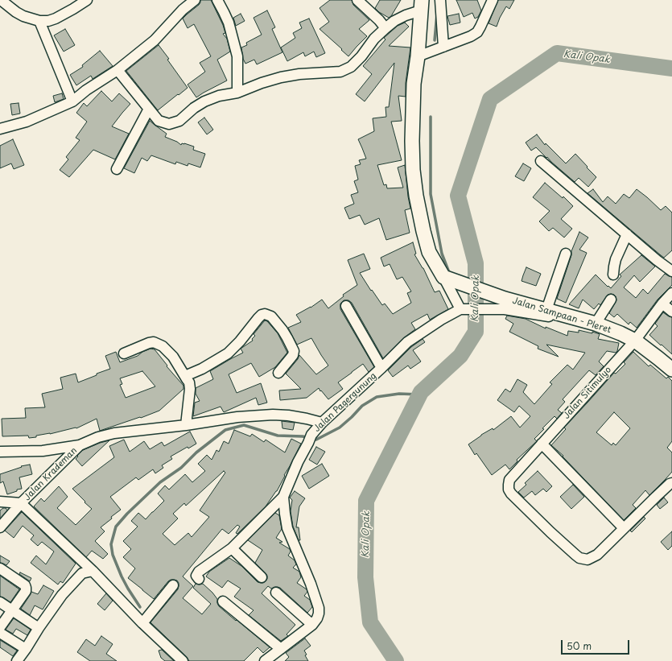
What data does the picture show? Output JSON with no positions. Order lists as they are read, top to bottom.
{
  "streets": {
    "main road": ["Jalan Sampaan - Pleret"],
    "street": ["Jalan Sitimulyo", "Jalan Pagergunung", "Jalan Krademan"]
  },
  "crossings": [
    ["Jalan Sampaan - Pleret", "Jalan Sitimulyo"],
    ["Jalan Sampaan - Pleret", "Jalan Pagergunung"],
    ["Jalan Pagergunung", "Jalan Krademan"]
  ],
  "water": ["Kali Opak"],
  "scale_bar": "50 m"
}
